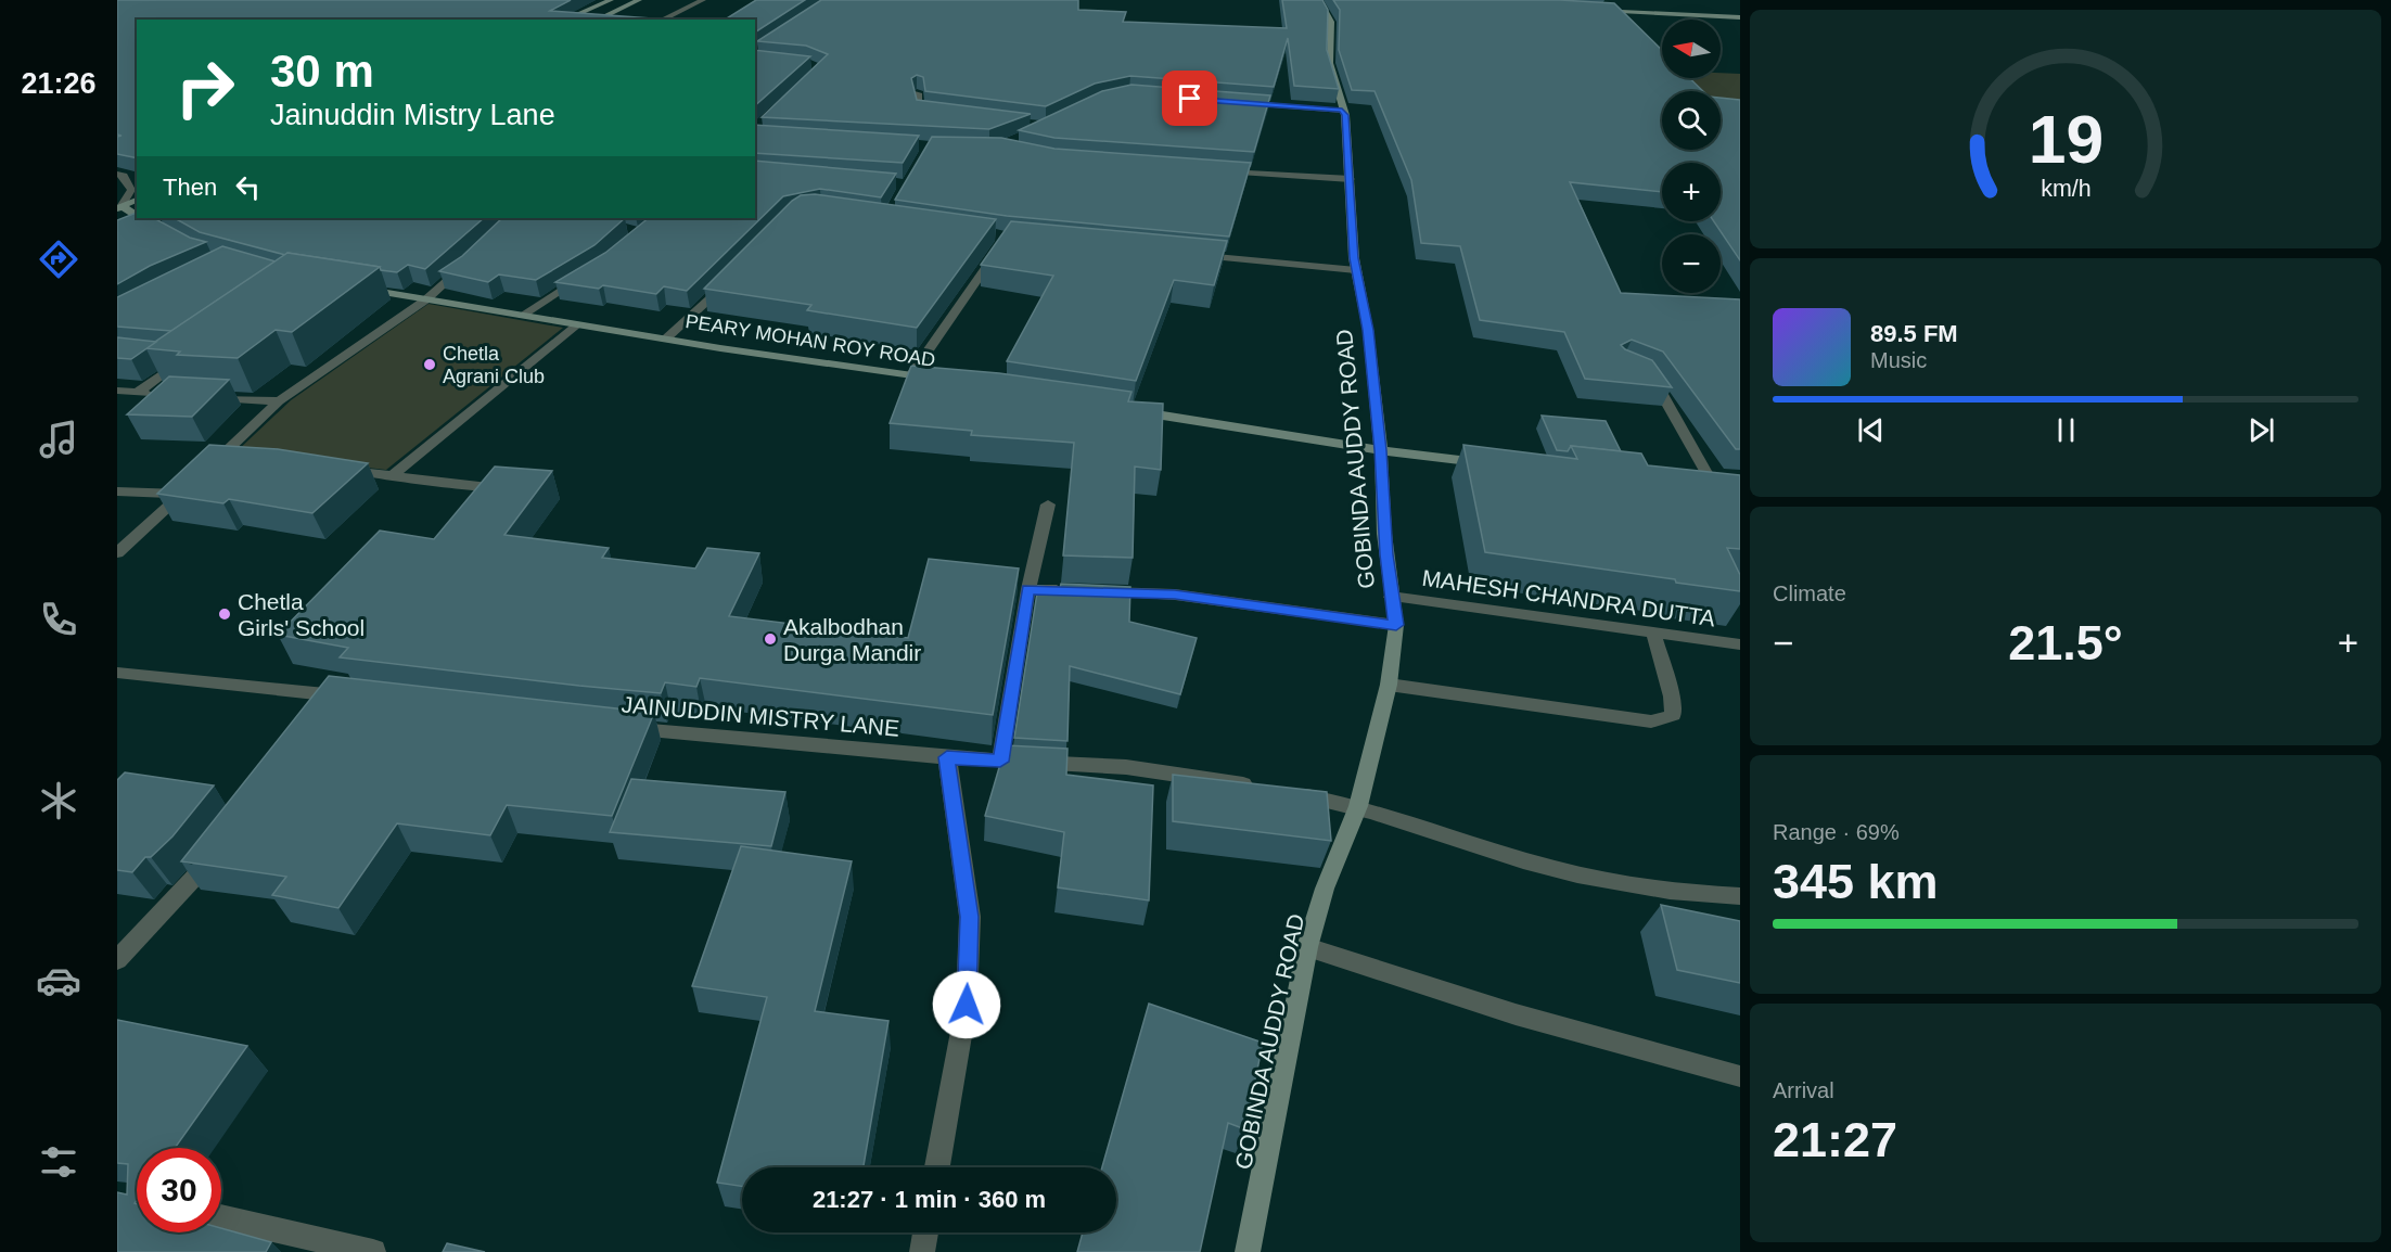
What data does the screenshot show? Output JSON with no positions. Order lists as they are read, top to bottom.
{
  "streets": {
    "street": [
      "PEARY MOHAN ROY ROAD",
      "GOBINDA AUDDY ROAD",
      "MAHESH CHANDRA DUTTA",
      "JAINUDDIN MISTRY LANE"
    ]
  },
  "crossings": [
    ["GOBINDA AUDDY ROAD", "MAHESH CHANDRA DUTTA"]
  ],
  "places": ["Chetla Agrani Club", "Chetla Girls' School", "Akalbodhan Durga Mandir"],
  "north": "left",
  "page": {
    "tabs": "21:26",
    "map_buttons": ["+", "−"],
    "turn": ["30 m", "Jainuddin Mistry Lane"],
    "then": "Then",
    "song": ["89.5 FM", "Music"],
    "tile": [
      "Climate",
      ["Range · 69%", "345 km"],
      ["Arrival", "21:27"]
    ],
    "heat": ["−", "21.5°", "+"],
    "limit": "30",
    "trip": "21:27 · 1 min · 360 m",
    "gauge": ["19", "km/h"]
  }
}
